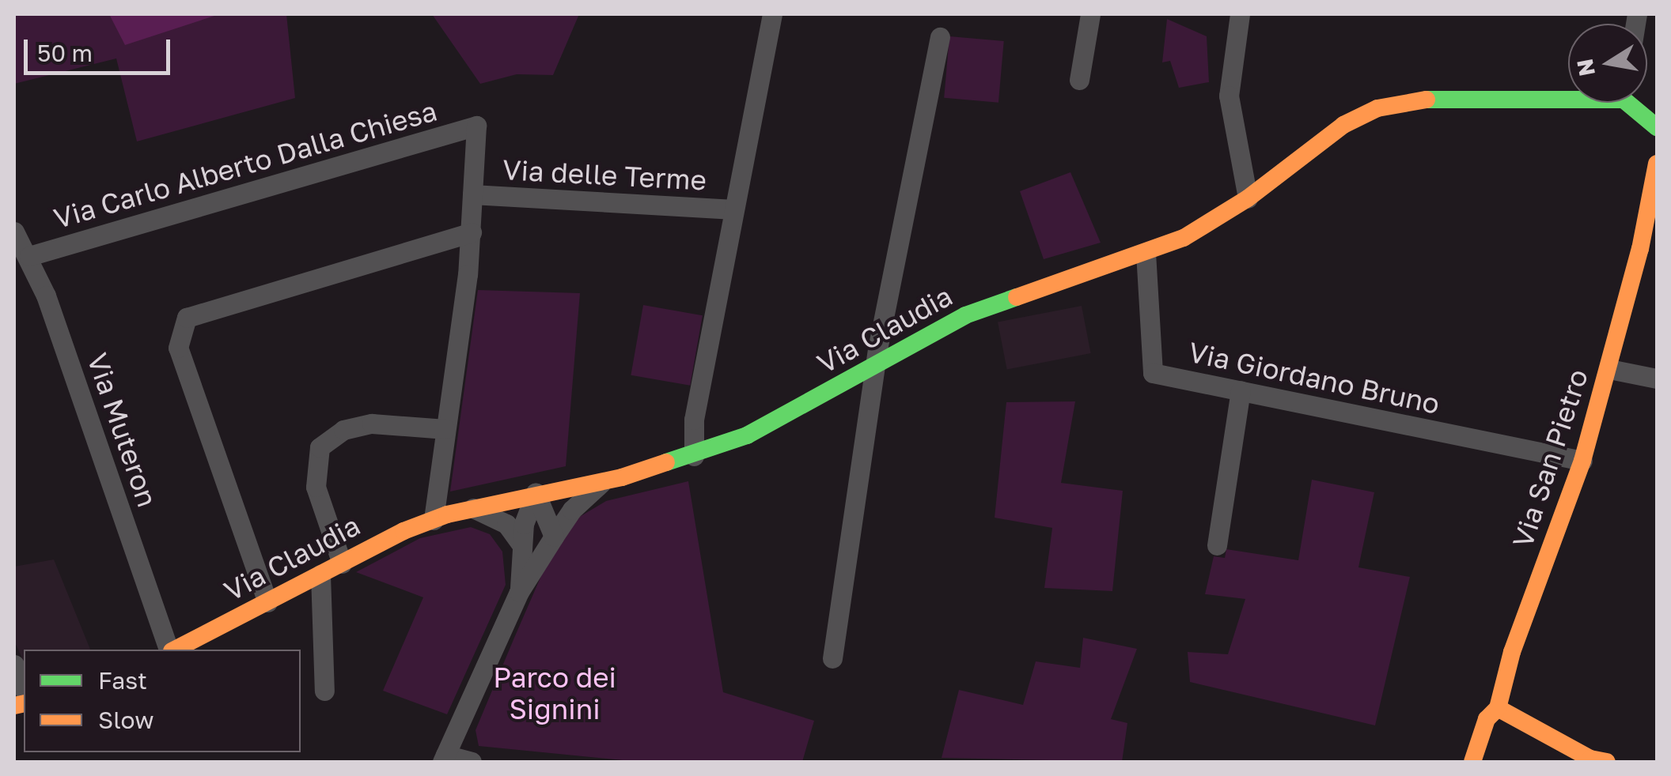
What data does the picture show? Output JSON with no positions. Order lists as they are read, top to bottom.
{
  "streets": {
    "street": [
      "Via Carlo Alberto Dalla Chiesa",
      "Via delle Terme",
      "Via Claudia",
      "Via Giordano Bruno",
      "Via Muteron",
      "Via San Pietro"
    ]
  },
  "crossings": [
    ["Via Carlo Alberto Dalla Chiesa", "Via delle Terme"],
    ["Via Carlo Alberto Dalla Chiesa", "Via Muteron"],
    ["Via delle Terme", "Via Claudia"],
    ["Via Claudia", "Via Giordano Bruno"],
    ["Via Giordano Bruno", "Via San Pietro"]
  ],
  "parks": ["Parco dei Signini"],
  "legend": ["Fast", "Slow"],
  "scale_bar": "50 m",
  "north": "left"
}
